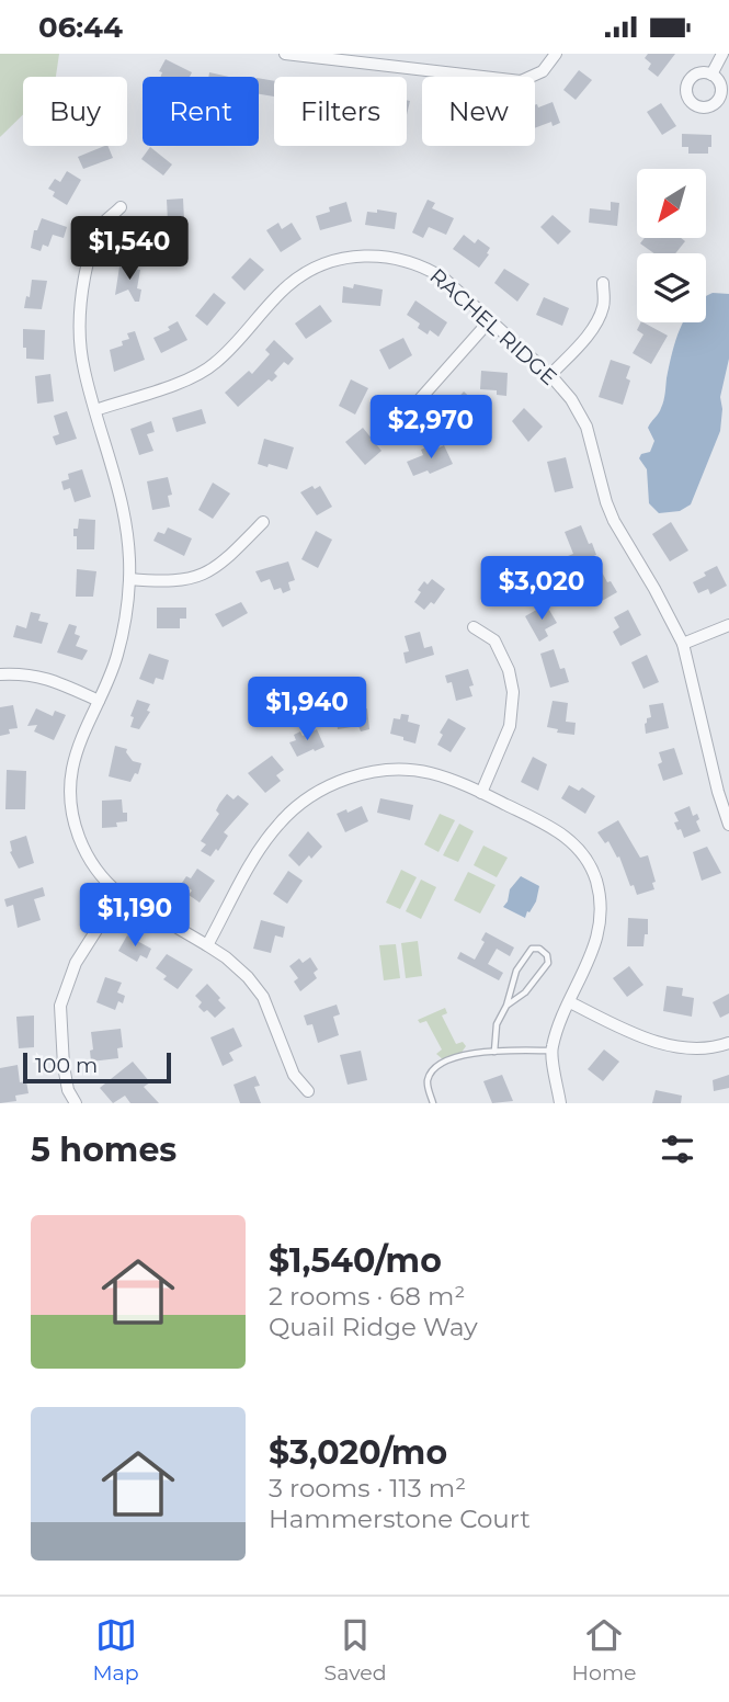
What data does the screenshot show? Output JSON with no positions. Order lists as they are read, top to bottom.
{
  "streets": {
    "street": ["RACHEL RIDGE"]
  },
  "scale_bar": "100 m",
  "north": "bottom left",
  "page": {
    "status": "06:44",
    "chip": [
      "Buy",
      "Rent",
      "Filters",
      "New"
    ],
    "price": [
      "$1,540",
      "$2,970",
      "$3,020",
      "$1,940",
      "$1,190"
    ],
    "scale": "100 m",
    "heading": "5 homes",
    "list": [
      {
        "name": "$1,540/mo",
        "note": "2 rooms · 68 m² · Quail Ridge Way"
      },
      {
        "name": "$3,020/mo",
        "note": "3 rooms · 113 m² · Hammerstone Court"
      }
    ],
    "tabs": ["Map", "Saved", "Home"]
  }
}
